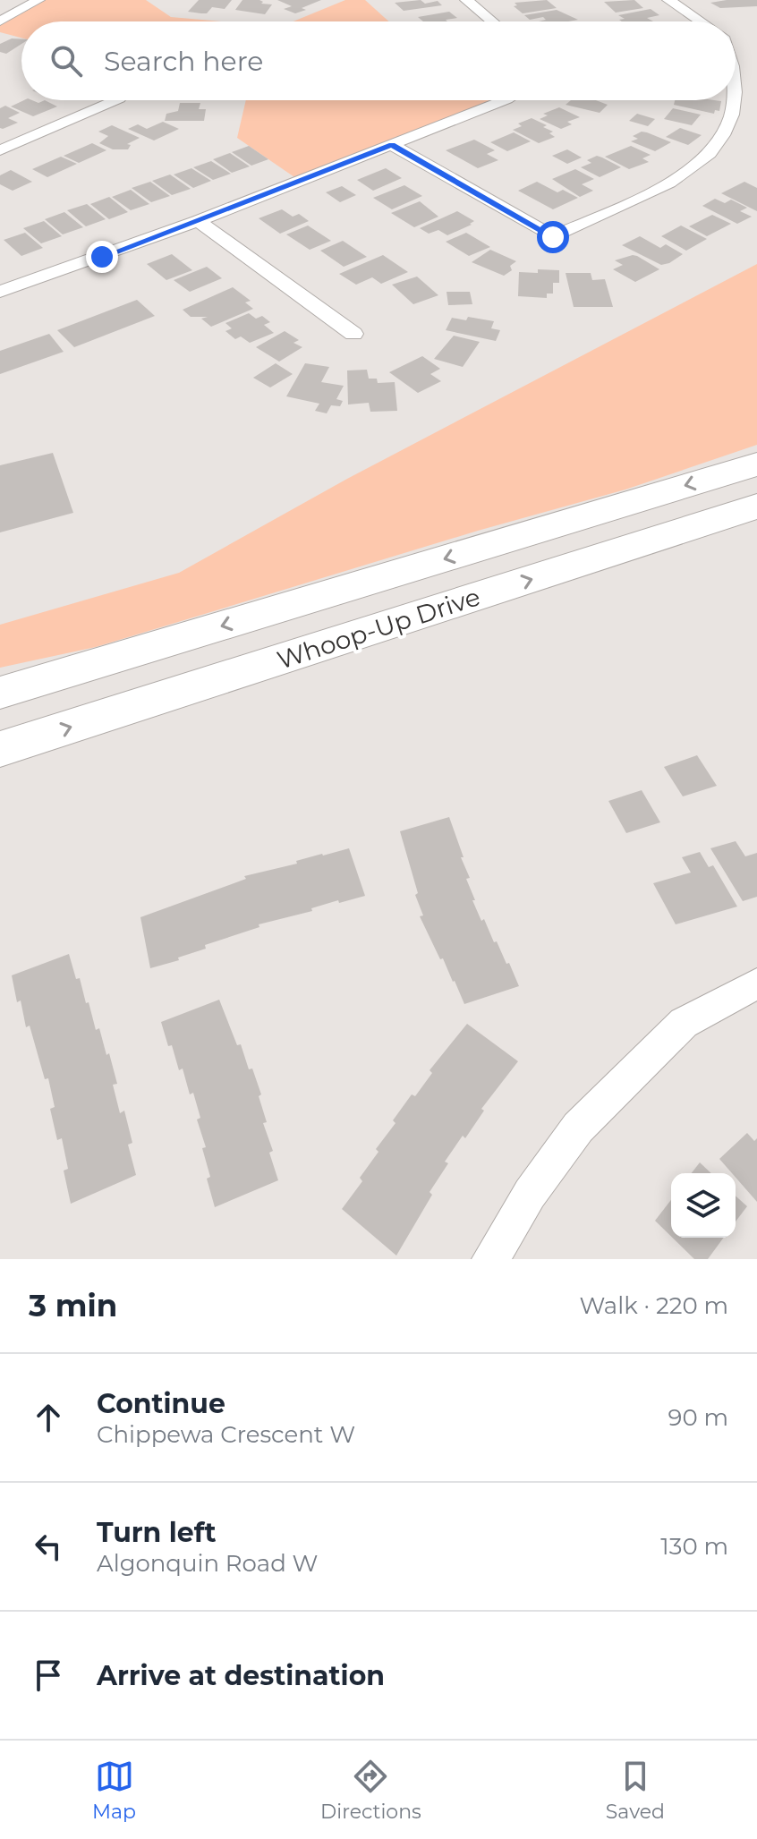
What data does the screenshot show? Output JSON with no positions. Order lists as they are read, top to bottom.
{
  "streets": {
    "highway": ["Whoop-Up Drive"]
  },
  "page": {
    "search": "Search here",
    "heading": ["3 min", "Walk · 220 m"],
    "list": [
      ["Continue", "Chippewa Crescent W", "90 m"],
      ["Turn left", "Algonquin Road W", "130 m"],
      "Arrive at destination"
    ],
    "nav": ["Map", "Directions", "Saved"]
  }
}
